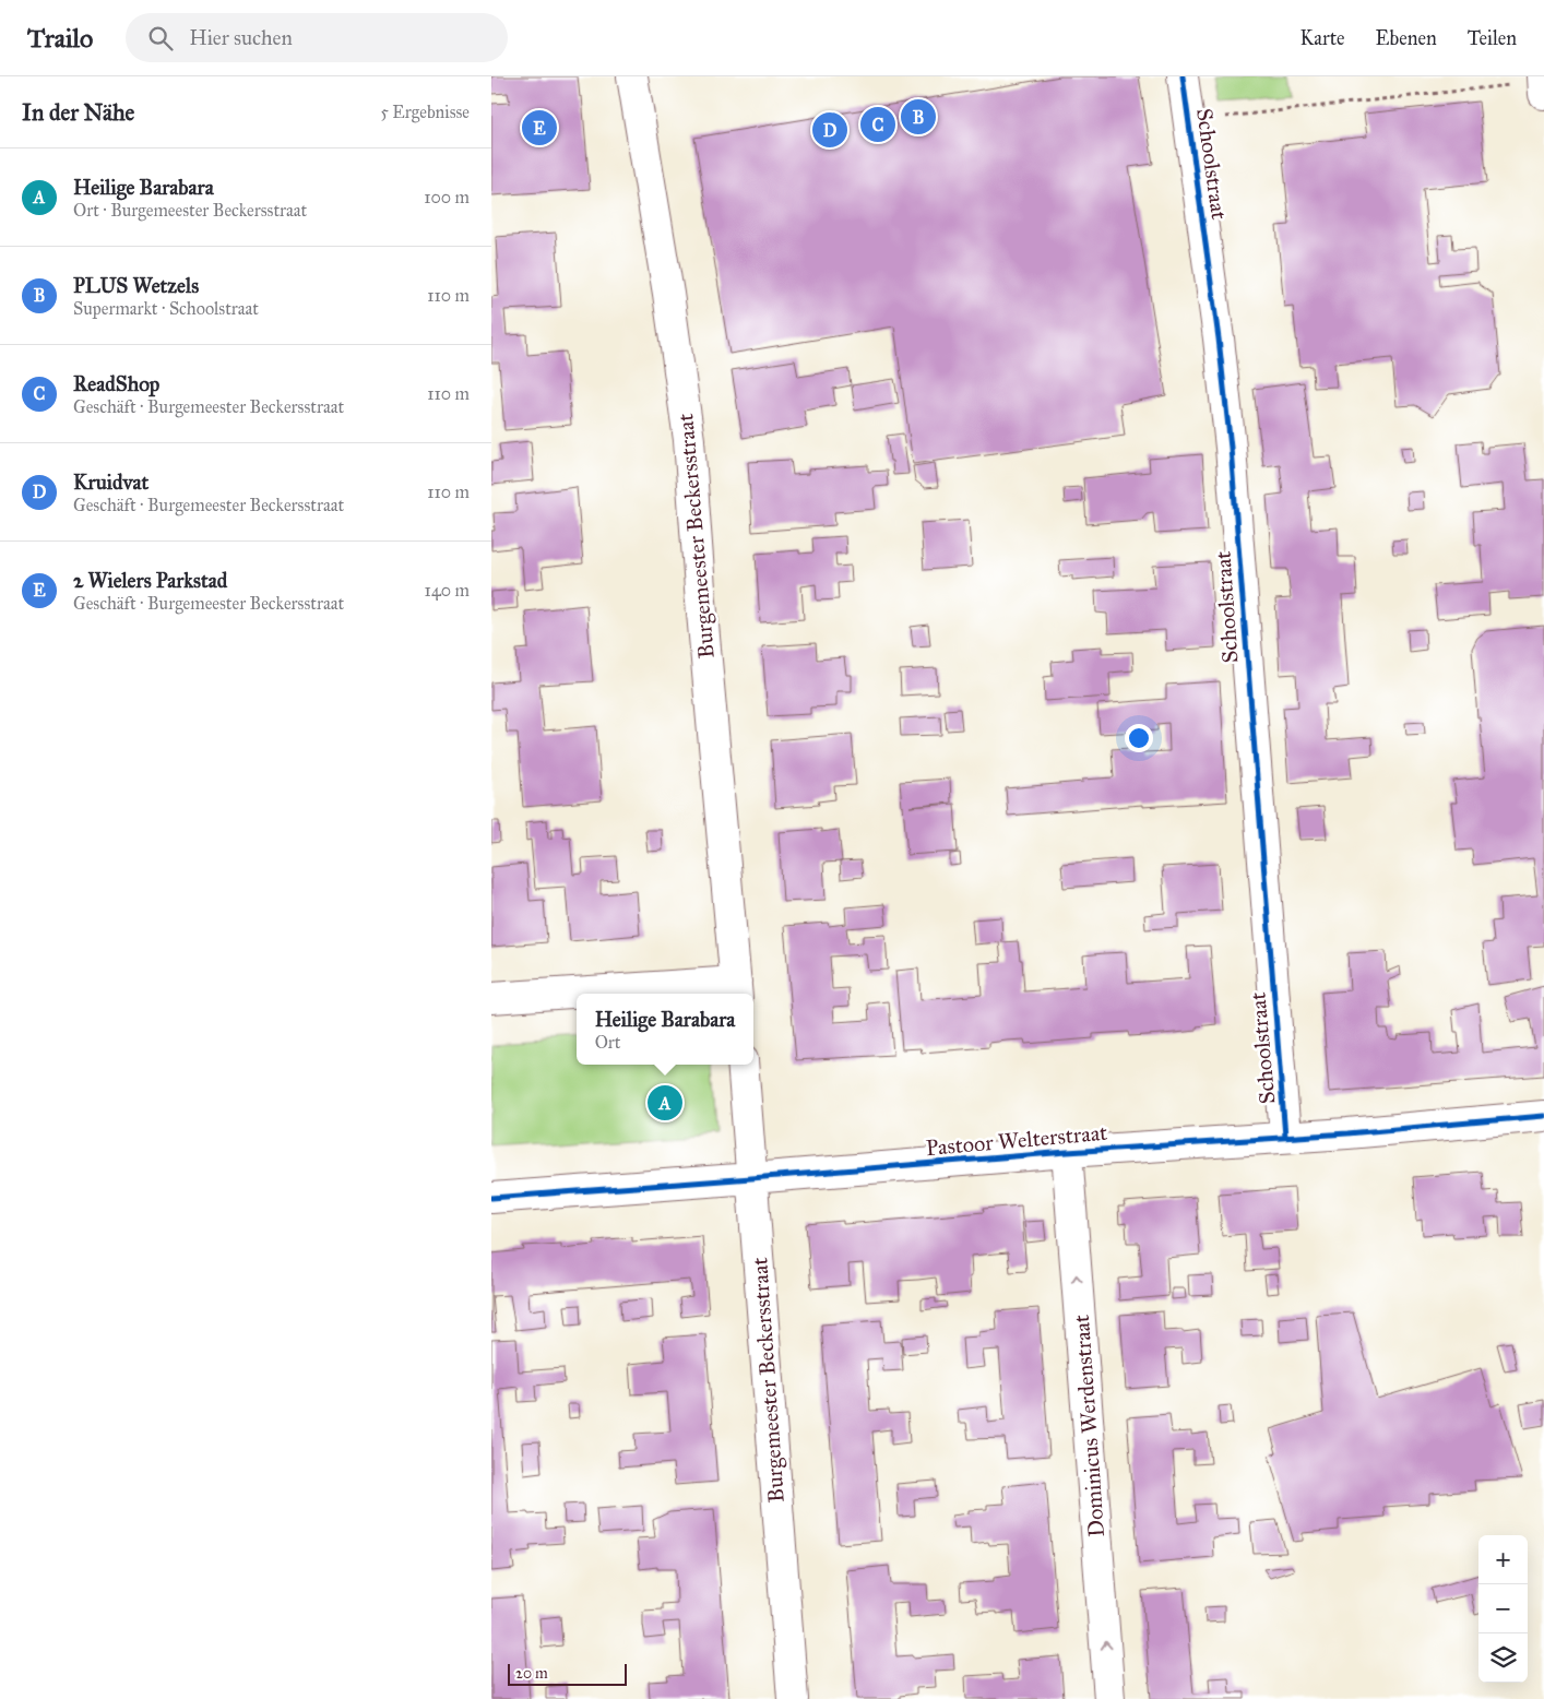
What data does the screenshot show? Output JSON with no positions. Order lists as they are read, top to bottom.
{
  "streets": {
    "street": [
      "Schoolstraat",
      "Burgemeester Beckersstraat",
      "Pastoor Welterstraat",
      "Dominicus Werdenstraat"
    ]
  },
  "crossings": [
    ["Schoolstraat", "Pastoor Welterstraat"],
    ["Burgemeester Beckersstraat", "Pastoor Welterstraat"],
    ["Pastoor Welterstraat", "Dominicus Werdenstraat"]
  ],
  "one_way": ["Dominicus Werdenstraat"],
  "scale_bar": "20 m",
  "page": {
    "header": "Trailo",
    "search": "Hier suchen",
    "nav": ["Karte", "Ebenen", "Teilen"],
    "heading": ["In der Nähe", "5 Ergebnisse"],
    "pins": [
      "B",
      "C",
      "E",
      "D",
      "A"
    ],
    "list": [
      {
        "mark": "A",
        "name": "Heilige Barabara",
        "note": "Ort · Burgemeester Beckersstraat",
        "value": "100 m"
      },
      {
        "mark": "B",
        "name": "PLUS Wetzels",
        "note": "Supermarkt · Schoolstraat",
        "value": "110 m"
      },
      {
        "mark": "C",
        "name": "ReadShop",
        "note": "Geschäft · Burgemeester Beckersstraat",
        "value": "110 m"
      },
      {
        "mark": "D",
        "name": "Kruidvat",
        "note": "Geschäft · Burgemeester Beckersstraat",
        "value": "110 m"
      },
      {
        "mark": "E",
        "name": "2 Wielers Parkstad",
        "note": "Geschäft · Burgemeester Beckersstraat",
        "value": "140 m"
      }
    ],
    "popup": ["Heilige Barabara", "Ort"],
    "map_buttons": ["+", "−"],
    "scale": "20 m"
  }
}
